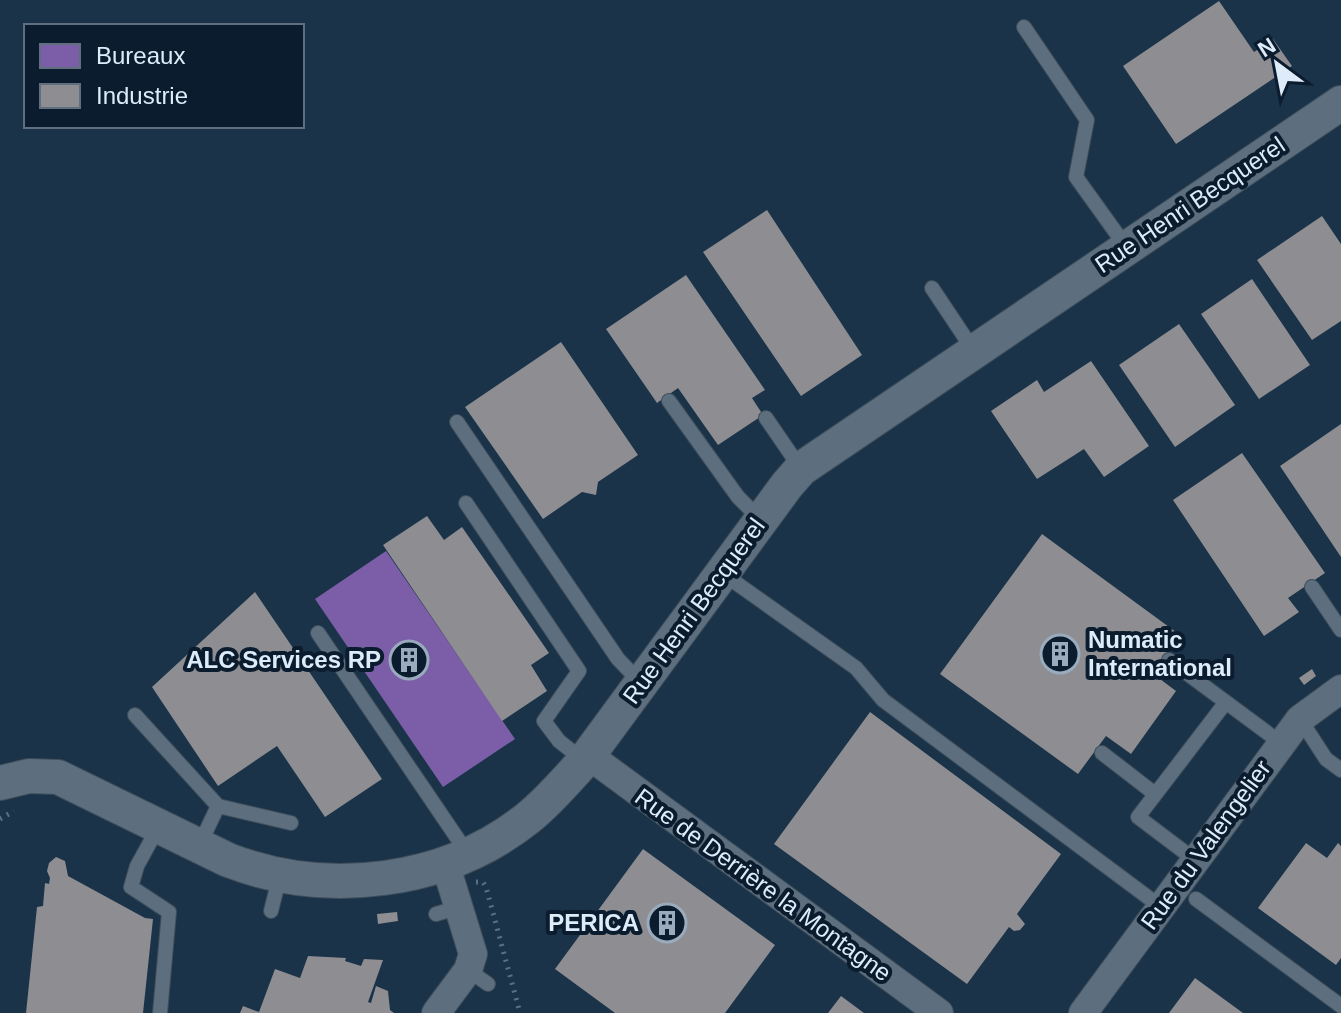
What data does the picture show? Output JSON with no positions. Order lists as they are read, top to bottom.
{
  "streets": {
    "street": ["Rue Henri Becquerel", "Rue du Valengelier", "Rue de Derrière la Montagne"]
  },
  "crossings": [
    ["Rue Henri Becquerel", "Rue de Derrière la Montagne"]
  ],
  "places": {
    "building": ["Numatic International", "ALC Services RP", "PERICA"]
  },
  "legend": ["Bureaux", "Industrie"],
  "north": "top left"
}
